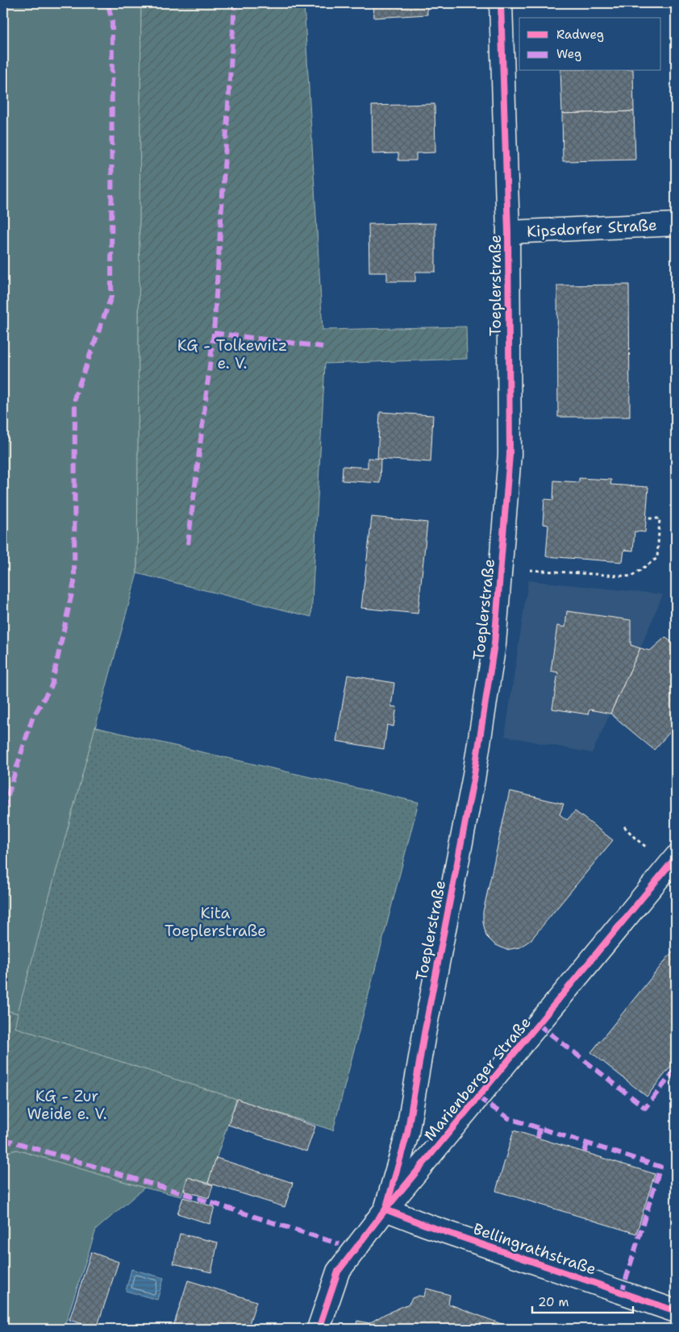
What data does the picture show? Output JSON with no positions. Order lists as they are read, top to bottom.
{
  "streets": {
    "street": [
      "Kipsdorfer Straße",
      "Toeplerstraße",
      "Marienberger Straße",
      "Bellingrathstraße"
    ]
  },
  "crossings": [
    ["Kipsdorfer Straße", "Toeplerstraße"],
    ["Toeplerstraße", "Marienberger Straße"],
    ["Toeplerstraße", "Bellingrathstraße"],
    ["Marienberger Straße", "Bellingrathstraße"]
  ],
  "parks": ["KG - Tolkewitz e. V.", "Kita Toeplerstraße", "KG - Zur Weide e. V."],
  "legend": ["Radweg", "Weg"],
  "scale_bar": "20 m"
}
